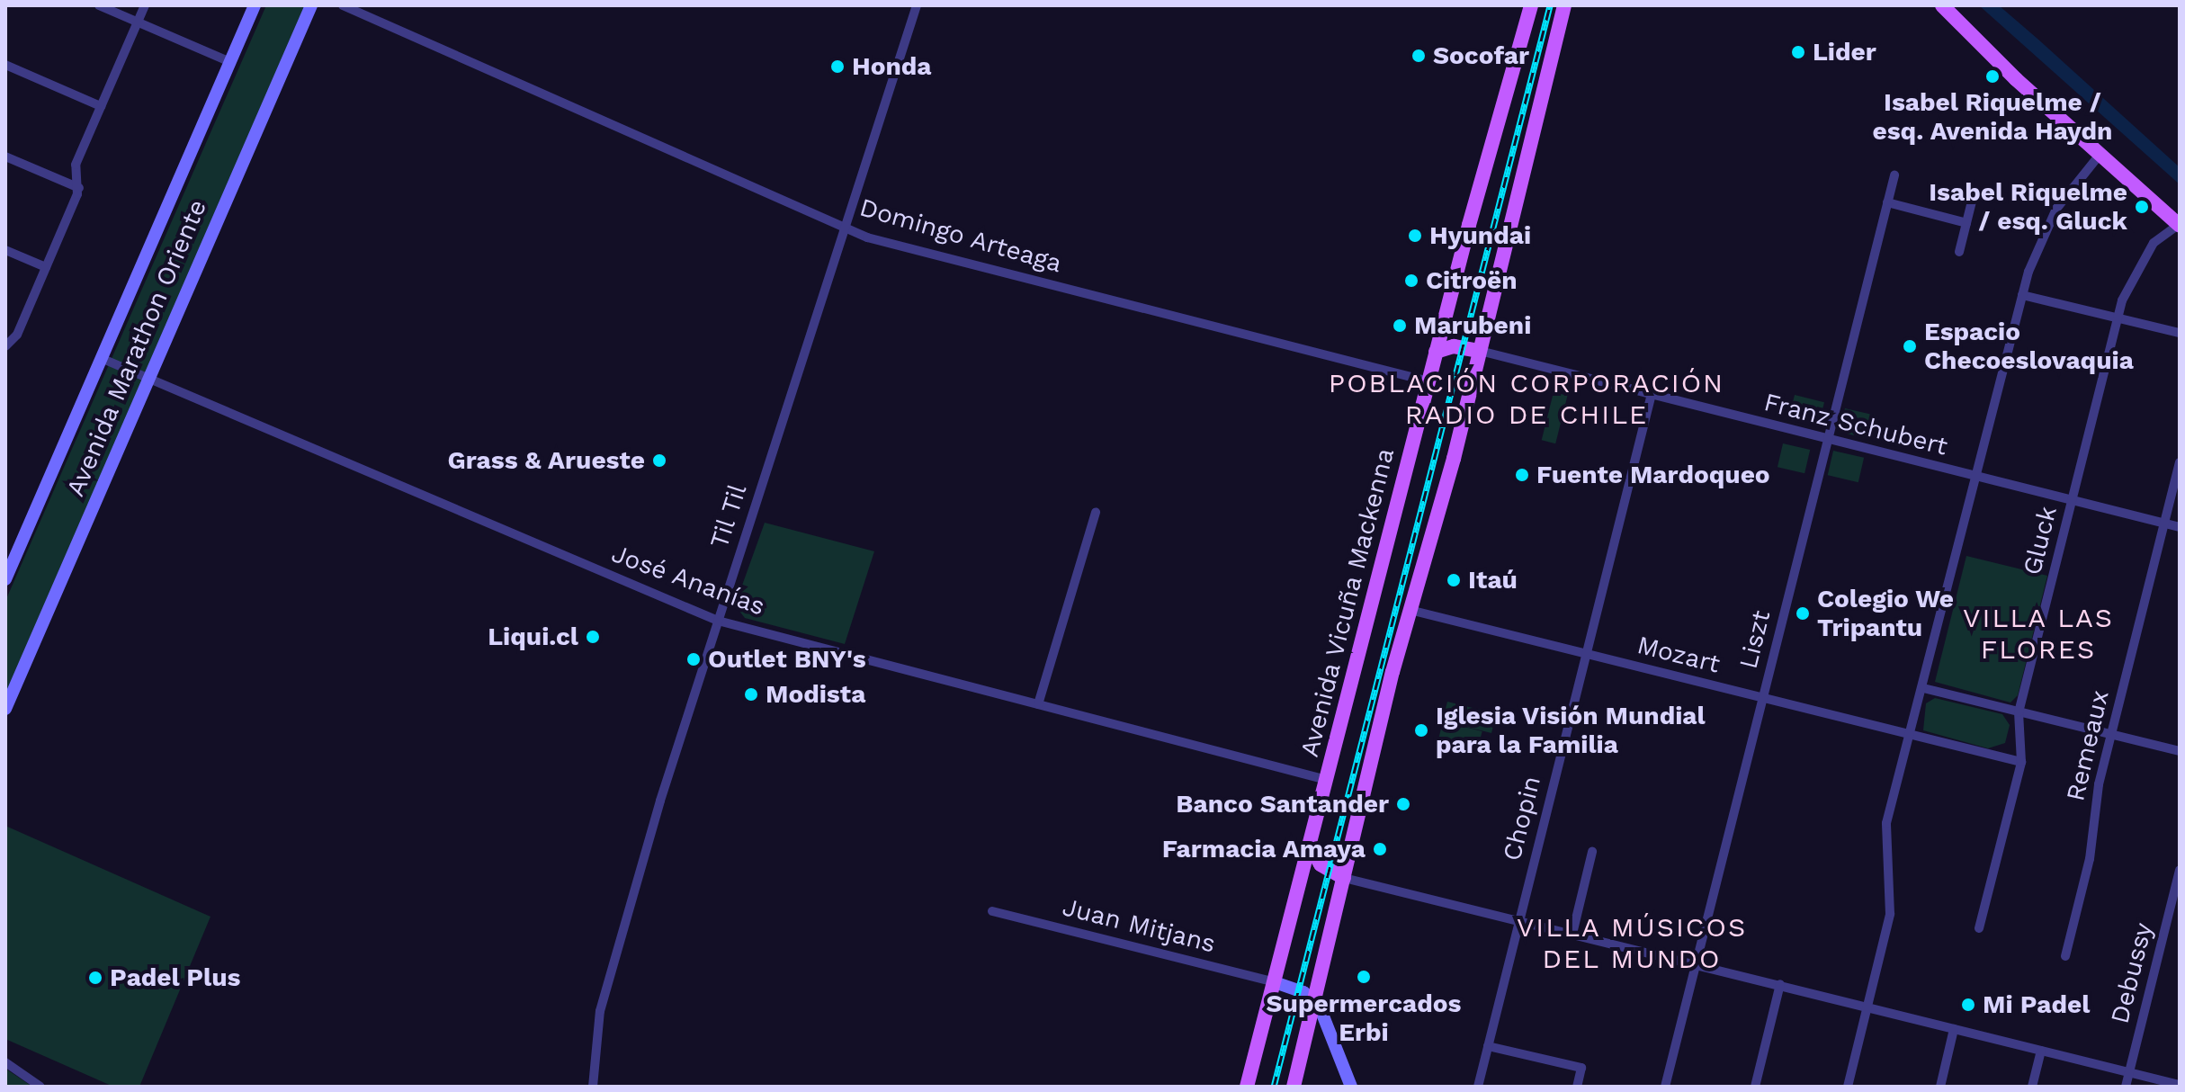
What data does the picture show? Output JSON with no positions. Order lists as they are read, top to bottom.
{
  "streets": {
    "main road": ["Avenida Marathon Oriente", "Avenida Vicuña Mackenna"],
    "street": [
      "Domingo Arteaga",
      "Franz Schubert",
      "Til Til",
      "Gluck",
      "José Ananías",
      "Liszt",
      "Mozart",
      "Remeaux",
      "Chopin",
      "Juan Mitjans",
      "Debussy"
    ]
  },
  "crossings": [
    ["Domingo Arteaga", "Til Til"],
    ["Domingo Arteaga", "Avenida Vicuña Mackenna"],
    ["Avenida Marathon Oriente", "José Ananías"],
    ["Franz Schubert", "Gluck"],
    ["Franz Schubert", "Liszt"],
    ["Franz Schubert", "Remeaux"],
    ["Franz Schubert", "Chopin"],
    ["Til Til", "José Ananías"],
    ["Gluck", "Mozart"],
    ["José Ananías", "Avenida Vicuña Mackenna"],
    ["Avenida Vicuña Mackenna", "Juan Mitjans"],
    ["Liszt", "Mozart"],
    ["Mozart", "Chopin"]
  ],
  "districts": ["POBLACIÓN CORPORACIÓN RADIO DE CHILE", "VILLA LAS FLORES", "VILLA MÚSICOS DEL MUNDO"],
  "places": [
    "Lider",
    "Socofar",
    "Honda",
    "Isabel Riquelme / esq. Avenida Haydn",
    "Isabel Riquelme / esq. Gluck",
    "Hyundai",
    "Citroën",
    "Marubeni",
    "Espacio Checoeslovaquia",
    "Grass & Arueste",
    "Fuente Mardoqueo",
    "Itaú",
    "Colegio We Tripantu",
    "Liqui.cl",
    "Outlet BNY's",
    "Modista",
    "Iglesia Visión Mundial para la Familia",
    "Banco Santander",
    "Farmacia Amaya",
    "Supermercados Erbi",
    "Padel Plus",
    "Mi Padel"
  ]
}
